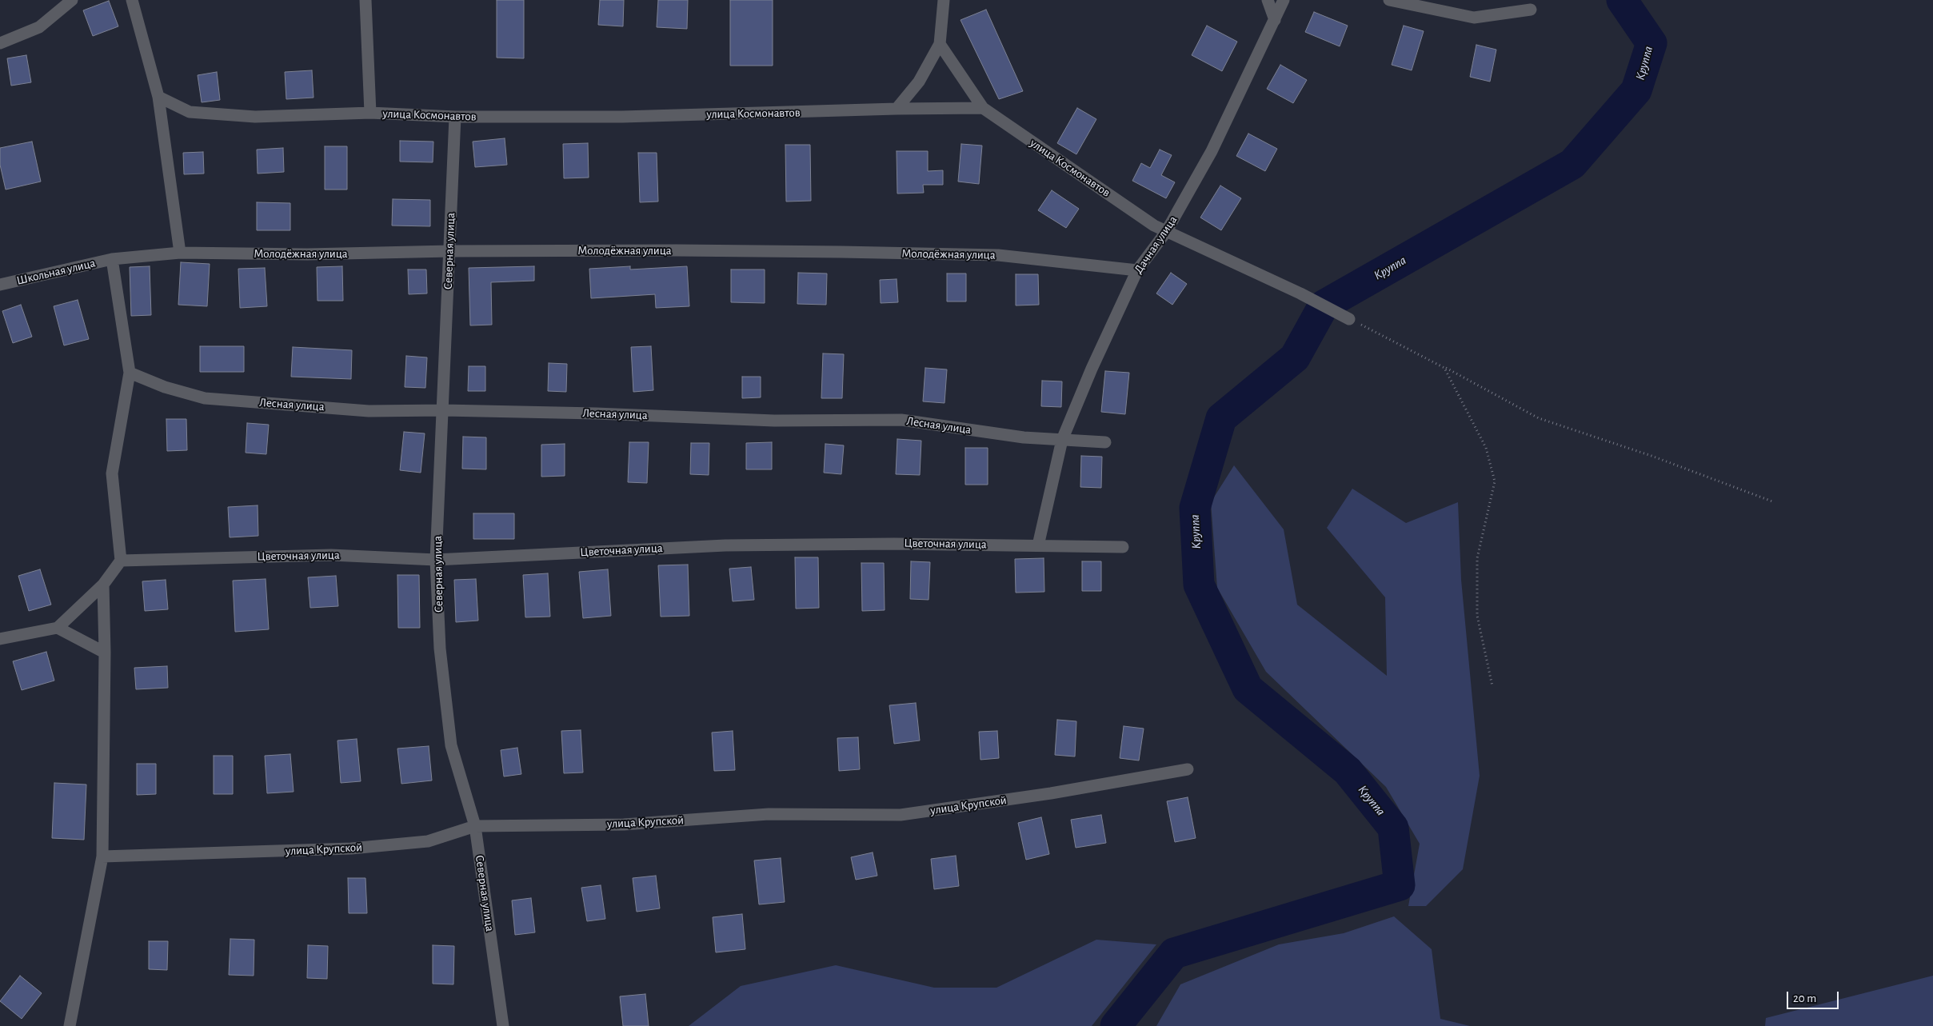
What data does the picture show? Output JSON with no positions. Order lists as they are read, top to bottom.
{
  "streets": {
    "street": [
      "улица Космонавтов",
      "Дачная улица",
      "Молодёжная улица",
      "Северная улица",
      "Школьная улица",
      "Лесная улица",
      "Цветочная улица",
      "улица Крупской"
    ]
  },
  "crossings": [
    ["улица Космонавтов", "Дачная улица"],
    ["улица Космонавтов", "Северная улица"],
    ["Дачная улица", "Молодёжная улица"],
    ["Дачная улица", "Лесная улица"],
    ["Дачная улица", "Цветочная улица"],
    ["Молодёжная улица", "Северная улица"],
    ["Молодёжная улица", "Школьная улица"],
    ["Северная улица", "Лесная улица"],
    ["Северная улица", "Цветочная улица"],
    ["Северная улица", "улица Крупской"]
  ],
  "water": ["Круппа"],
  "scale_bar": "20 m"
}
